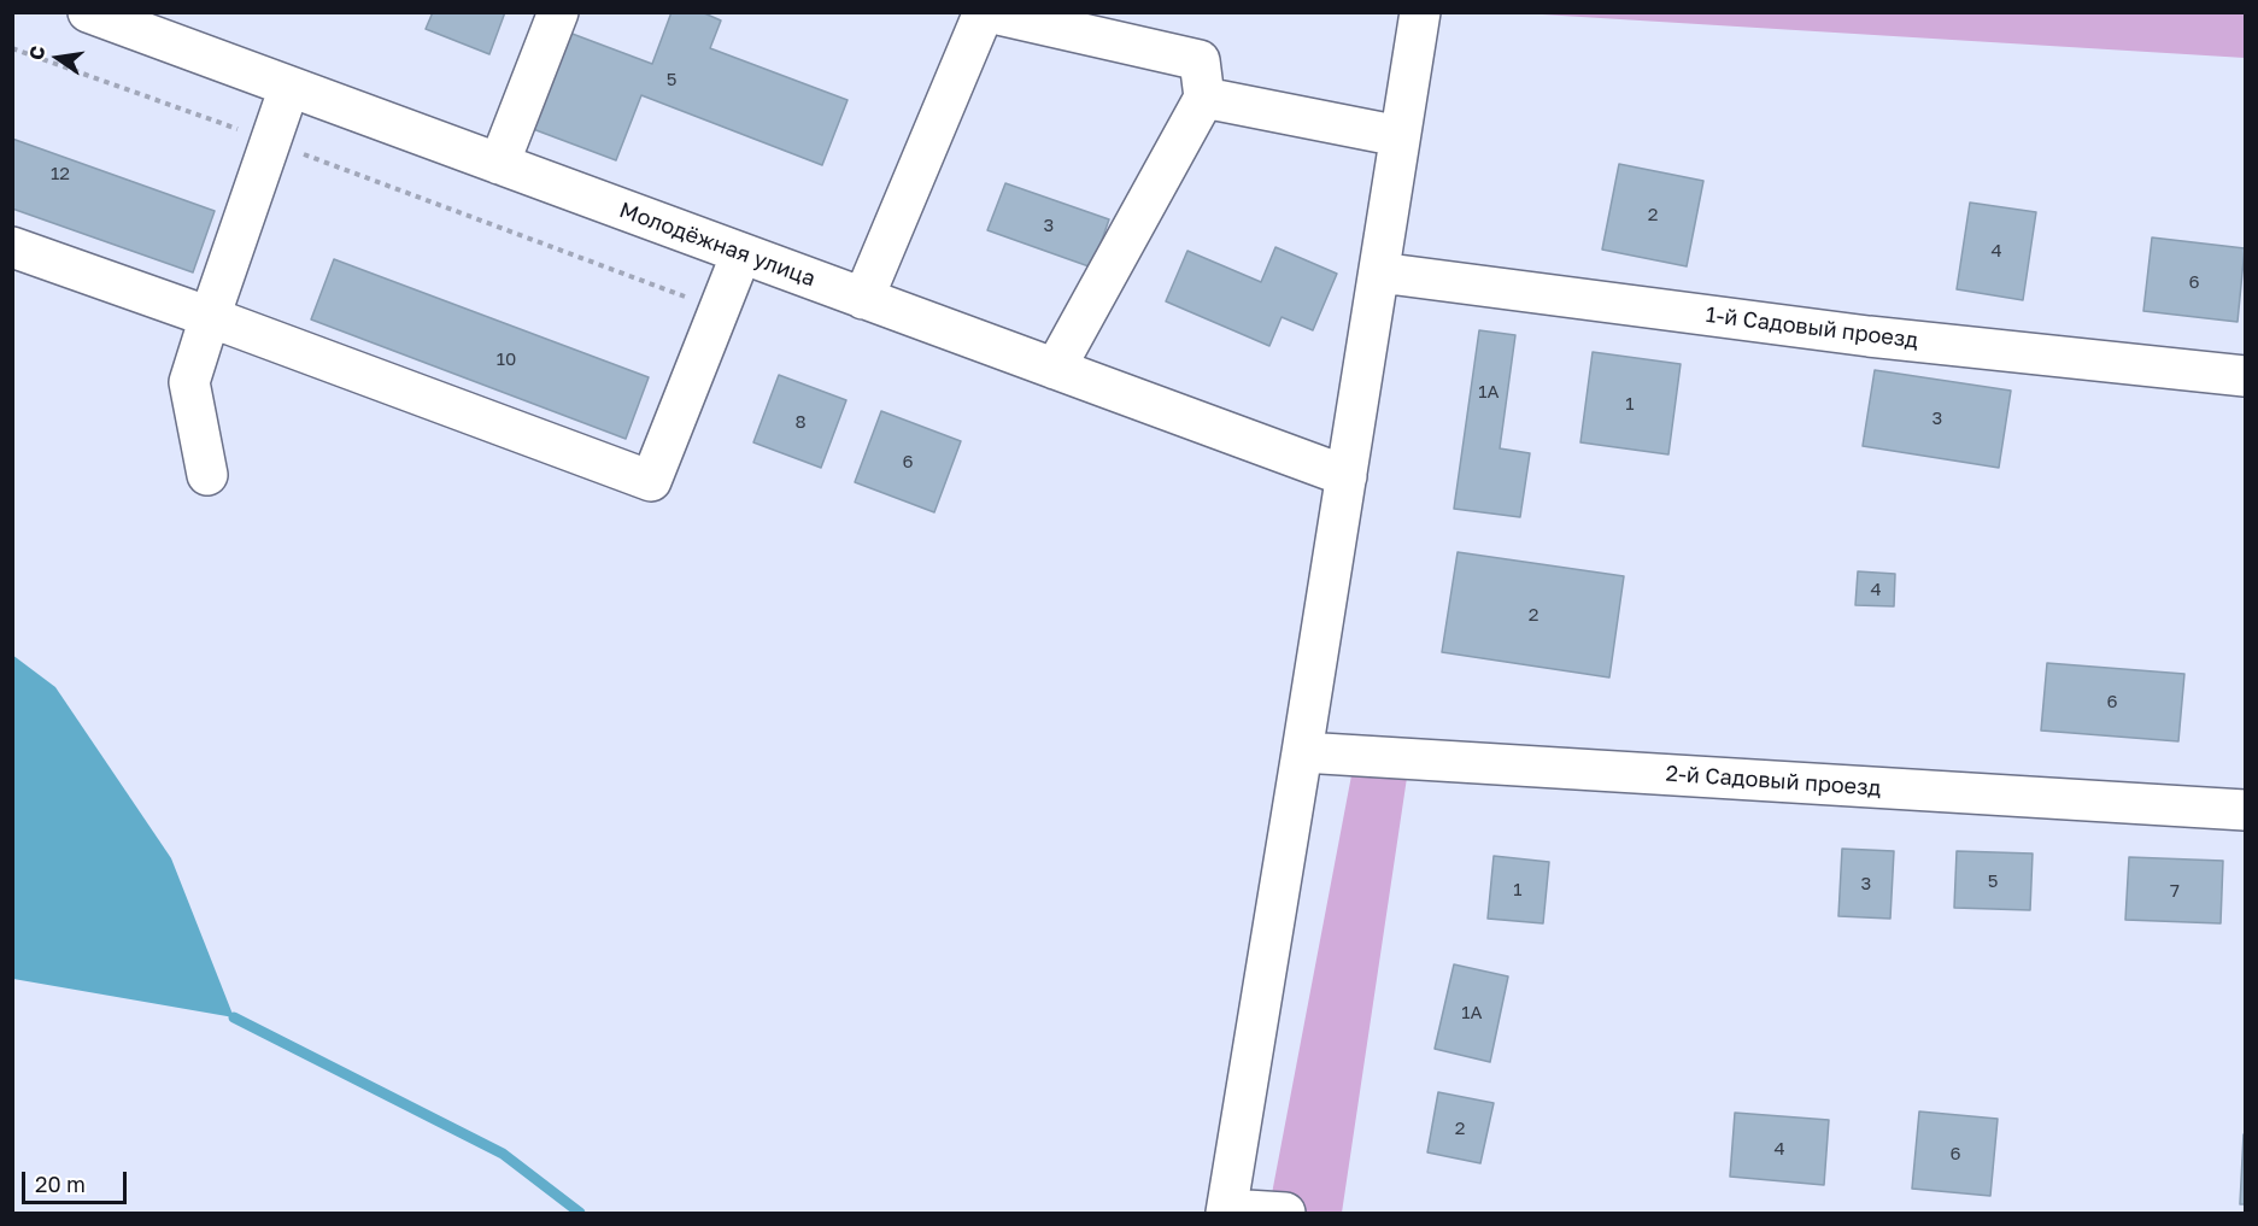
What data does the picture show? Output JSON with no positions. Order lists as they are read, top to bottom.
{
  "streets": {
    "street": ["Молодёжная улица", "1-й Садовый проезд", "2-й Садовый проезд"]
  },
  "house_numbers": [
    "5",
    "12",
    "2",
    "3",
    "4",
    "6",
    "10",
    "1А",
    "1",
    "3",
    "8",
    "6",
    "4",
    "2",
    "6",
    "5",
    "3",
    "1",
    "7",
    "1А",
    "2",
    "4",
    "6"
  ],
  "scale_bar": "20 m",
  "north": "left"
}
